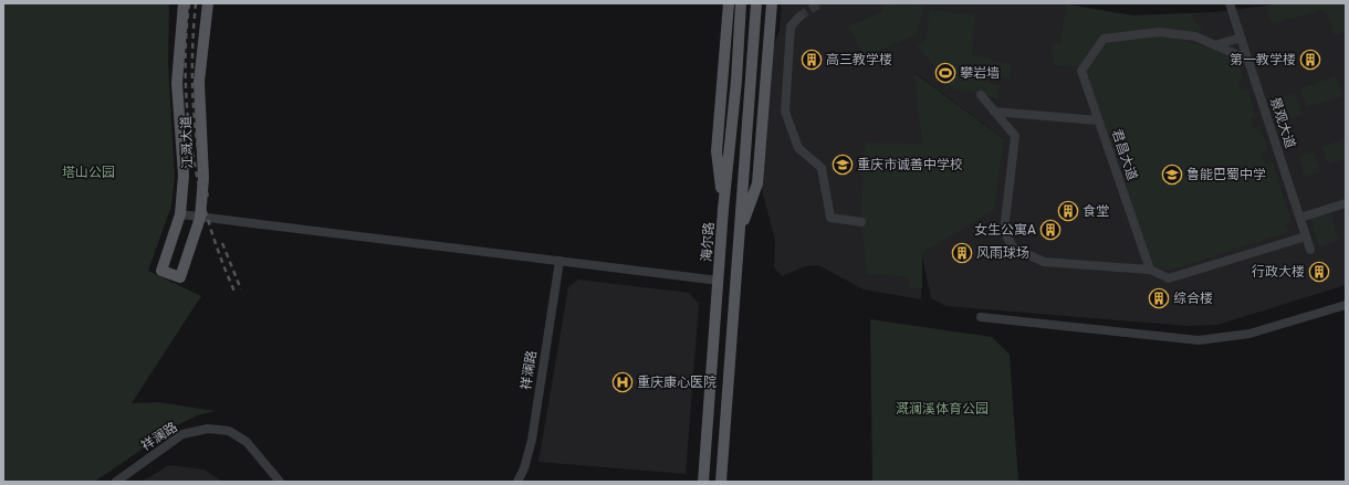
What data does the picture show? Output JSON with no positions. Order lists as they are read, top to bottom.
{
  "streets": {
    "main road": ["江溉大道", "海尔路"],
    "street": ["景观大道", "君昌大道", "祥澜路"]
  },
  "crossings": [
    ["景观大道", "君昌大道"]
  ],
  "parks": ["塔山公园", "溉澜溪体育公园"],
  "places": {
    "building": [
      "高三教学楼",
      "第一教学楼",
      "食堂",
      "女生公寓A",
      "风雨球场",
      "行政大楼",
      "综合楼"
    ],
    "sports": ["攀岩墙"],
    "school or university": ["重庆市诚善中学校", "鲁能巴蜀中学"],
    "hospital": ["重庆康心医院"]
  }
}
